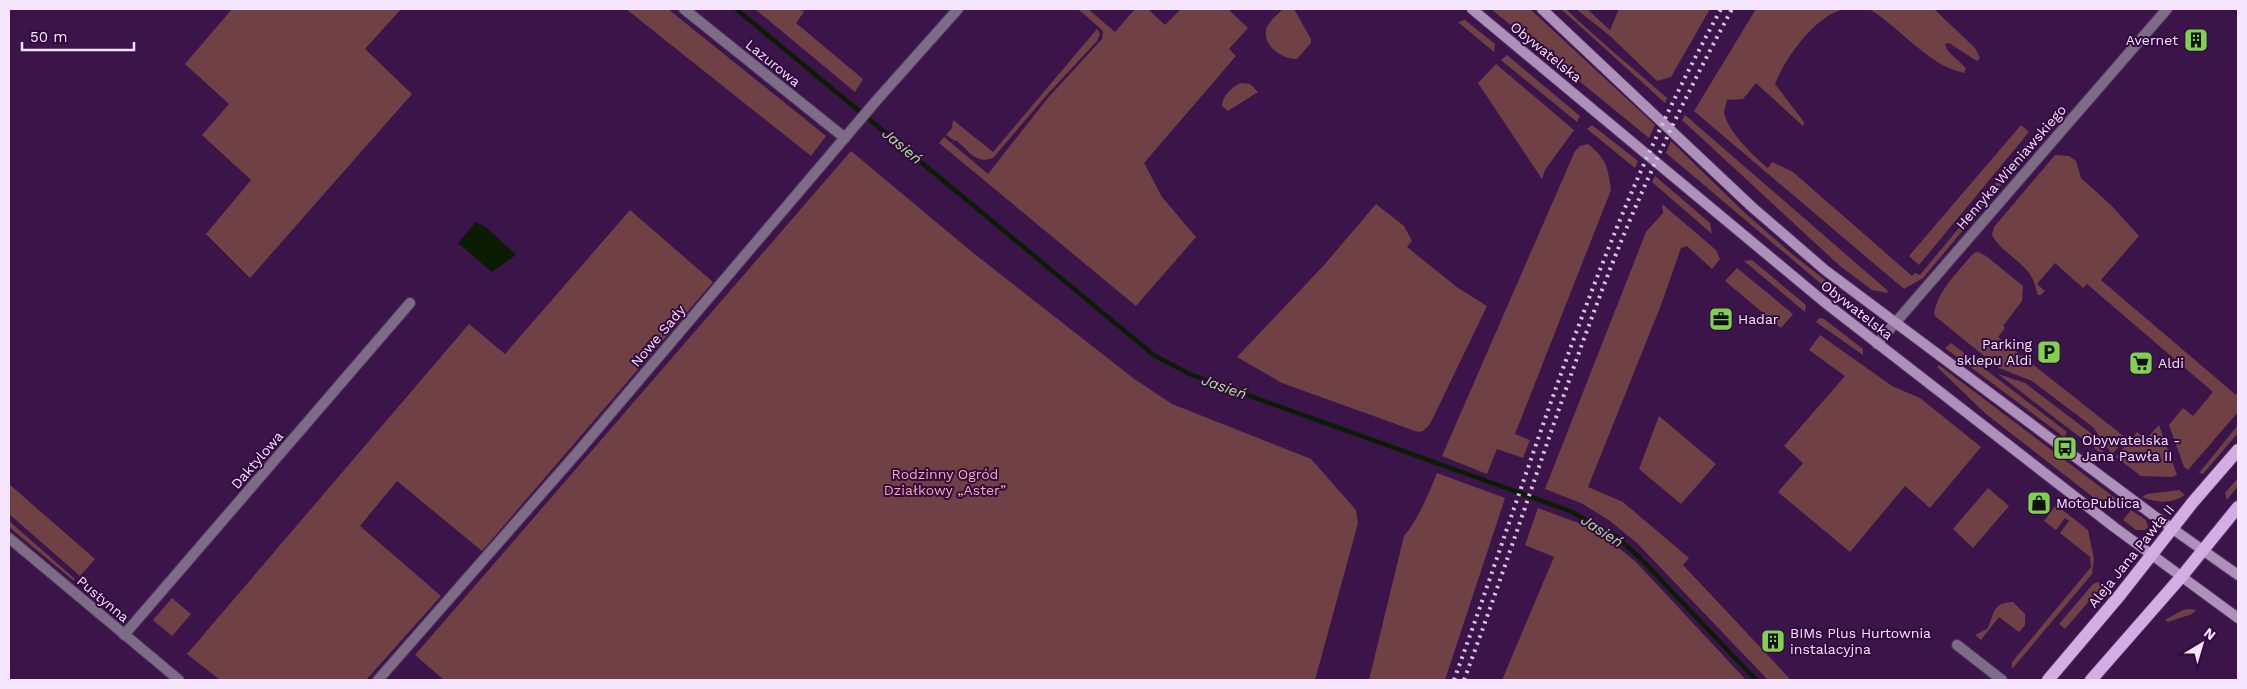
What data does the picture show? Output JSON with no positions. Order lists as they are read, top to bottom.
{
  "streets": {
    "main road": ["Obywatelska", "Aleja Jana Pawła II"],
    "street": [
      "Lazurowa",
      "Henryka Wieniawskiego",
      "Nowe Sady",
      "Daktylowa",
      "Pustynna"
    ]
  },
  "crossings": [
    ["Obywatelska", "Henryka Wieniawskiego"],
    ["Obywatelska", "Aleja Jana Pawła II"],
    ["Lazurowa", "Nowe Sady"],
    ["Daktylowa", "Pustynna"]
  ],
  "water": ["Jasień"],
  "parks": ["Rodzinny Ogród Działkowy „Aster”"],
  "places": {
    "building": ["Avernet", "BIMs Plus Hurtownia instalacyjna"],
    "office": ["Hadar"],
    "parking": ["Parking sklepu Aldi"],
    "supermarket": ["Aldi"],
    "bus stop": ["Obywatelska - Jana Pawła II"],
    "shop": ["MotoPublica"]
  },
  "scale_bar": "50 m",
  "north": "top right"
}
